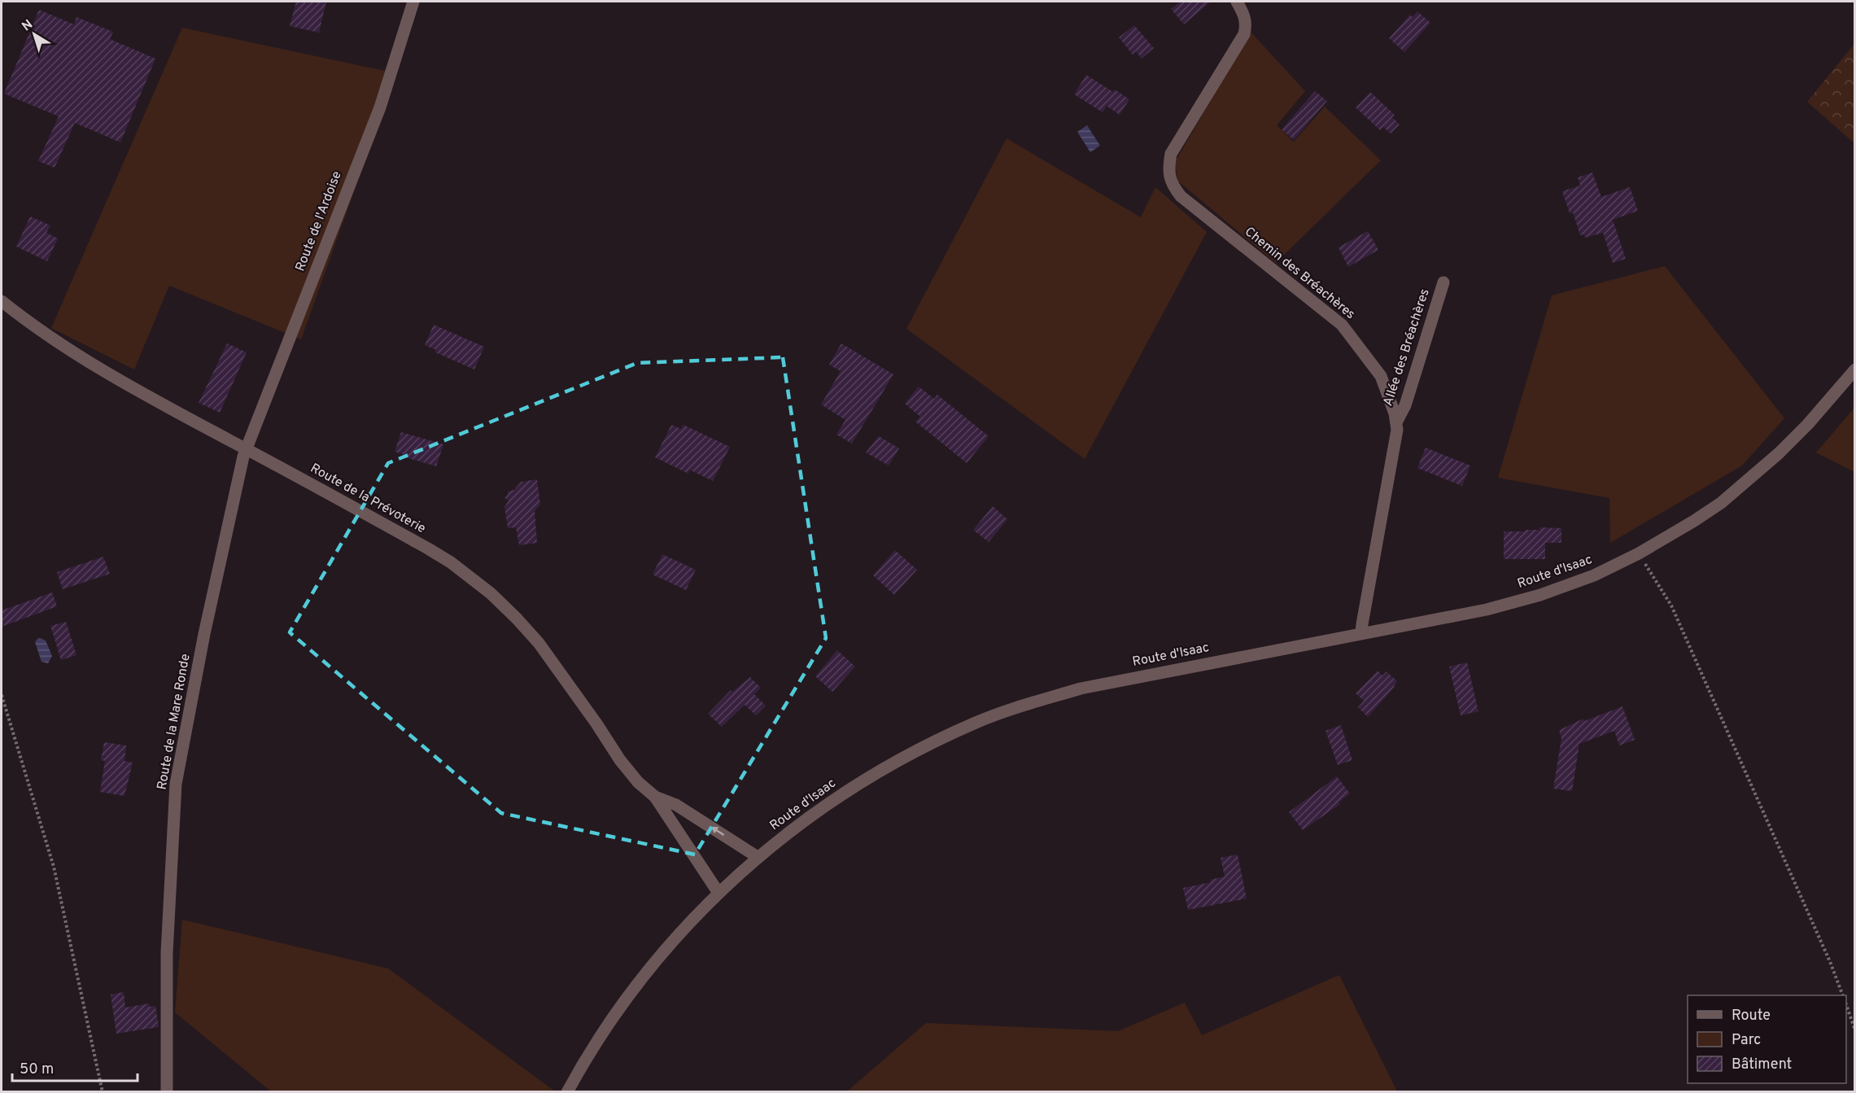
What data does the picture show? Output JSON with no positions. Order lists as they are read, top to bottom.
{
  "streets": {
    "street": [
      "Route de l'Ardoise",
      "Chemin des Bréachères",
      "Allée des Bréachères",
      "Route de la Prévoterie",
      "Route d'Isaac",
      "Route de la Mare Ronde"
    ]
  },
  "crossings": [
    ["Route de l'Ardoise", "Route de la Prévoterie"],
    ["Route de l'Ardoise", "Route de la Mare Ronde"],
    ["Chemin des Bréachères", "Allée des Bréachères"],
    ["Chemin des Bréachères", "Route d'Isaac"],
    ["Route de la Prévoterie", "Route d'Isaac"],
    ["Route de la Prévoterie", "Route de la Mare Ronde"]
  ],
  "legend": ["Route", "Parc", "Bâtiment"],
  "scale_bar": "50 m",
  "north": "top left"
}
